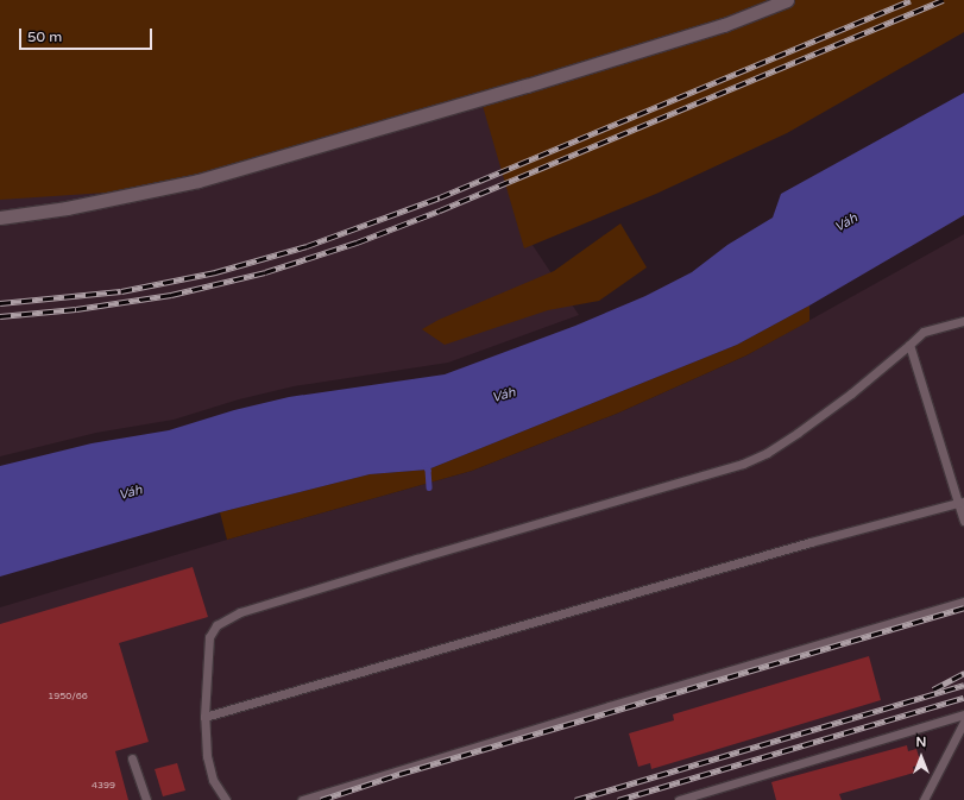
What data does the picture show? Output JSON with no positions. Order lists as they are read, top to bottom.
{
  "water": ["Váh"],
  "house_numbers": ["1950/66", "4399"],
  "scale_bar": "50 m",
  "north": "top"
}
